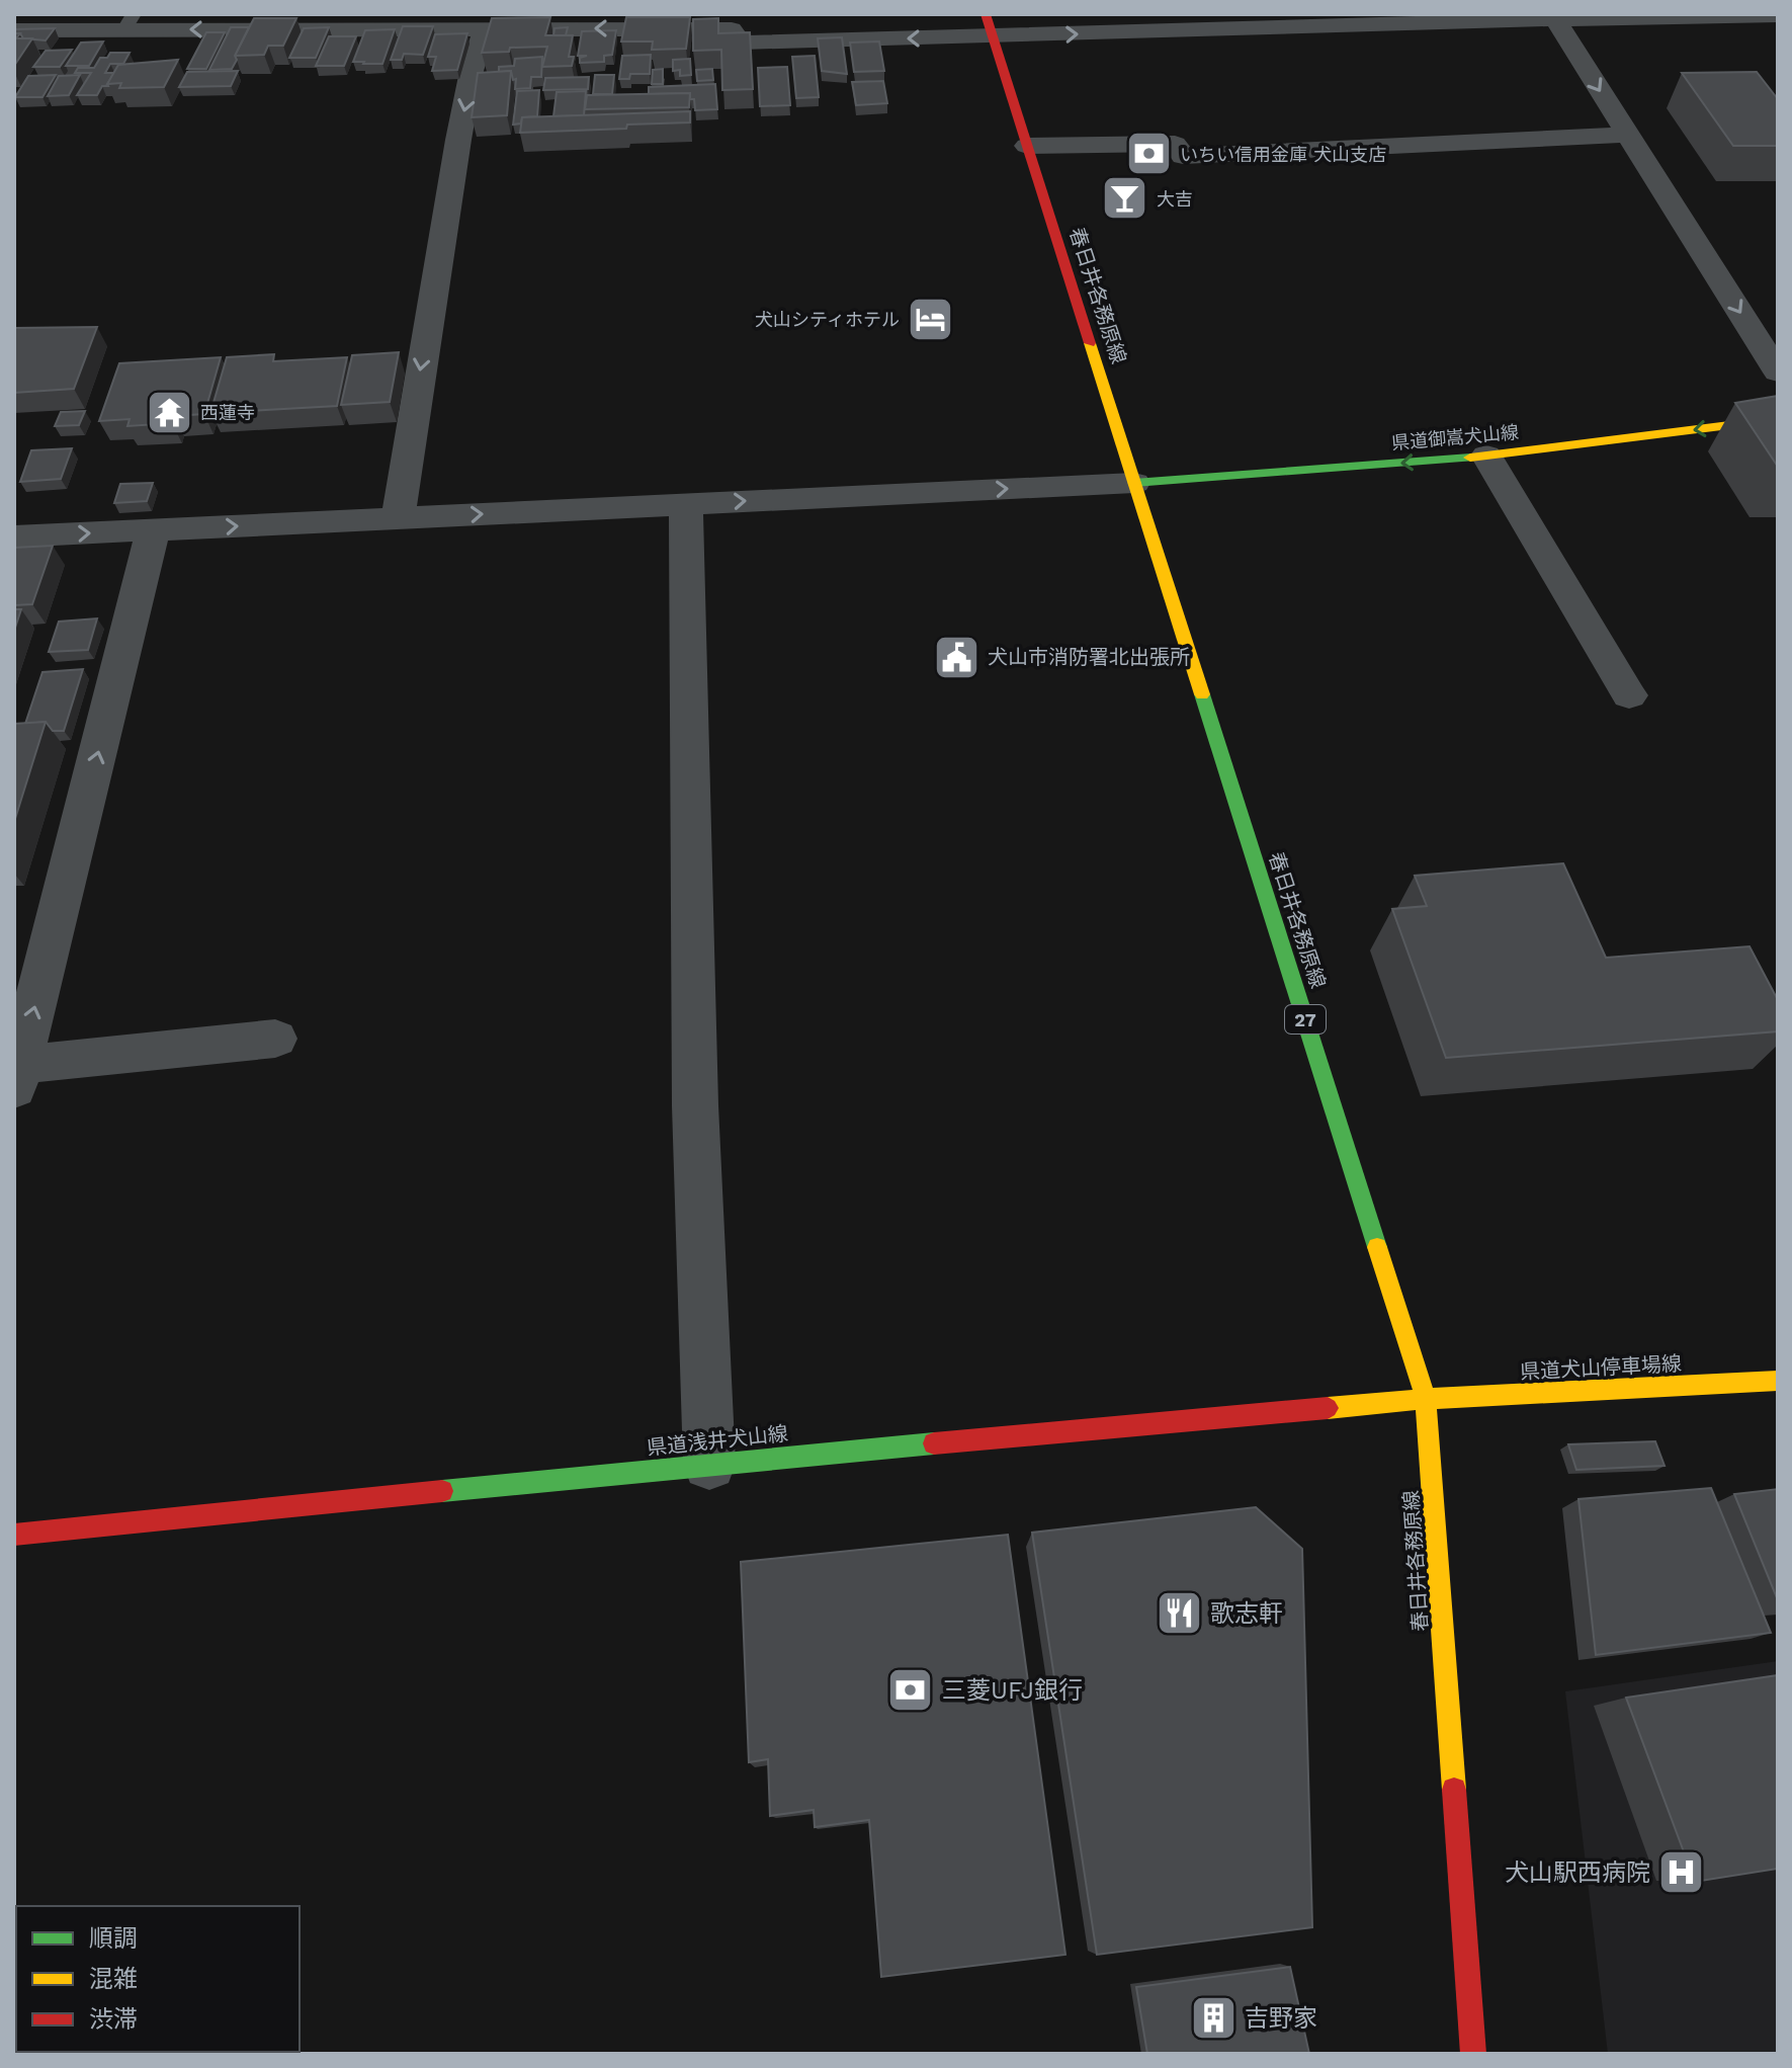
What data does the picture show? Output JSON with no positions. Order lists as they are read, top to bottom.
{
  "streets": {
    "main road": [
      "春日井各務原線",
      "県道御嵩犬山線",
      "27",
      "県道犬山停車場線",
      "県道浅井犬山線"
    ]
  },
  "crossings": [
    ["春日井各務原線", "県道御嵩犬山線"],
    ["春日井各務原線", "県道犬山停車場線"],
    ["春日井各務原線", "県道浅井犬山線"],
    ["県道犬山停車場線", "県道浅井犬山線"]
  ],
  "one_way": ["県道御嵩犬山線"],
  "places": {
    "bank": ["いちい信用金庫 犬山支店", "三菱UFJ銀行"],
    "bar": ["大吉"],
    "hotel": ["犬山シティホテル"],
    "temple": ["西蓮寺"],
    "public building": ["犬山市消防署北出張所"],
    "restaurant": ["歌志軒"],
    "hospital": ["犬山駅西病院"],
    "building": ["吉野家"]
  },
  "legend": ["順調", "混雑", "渋滞"]
}
